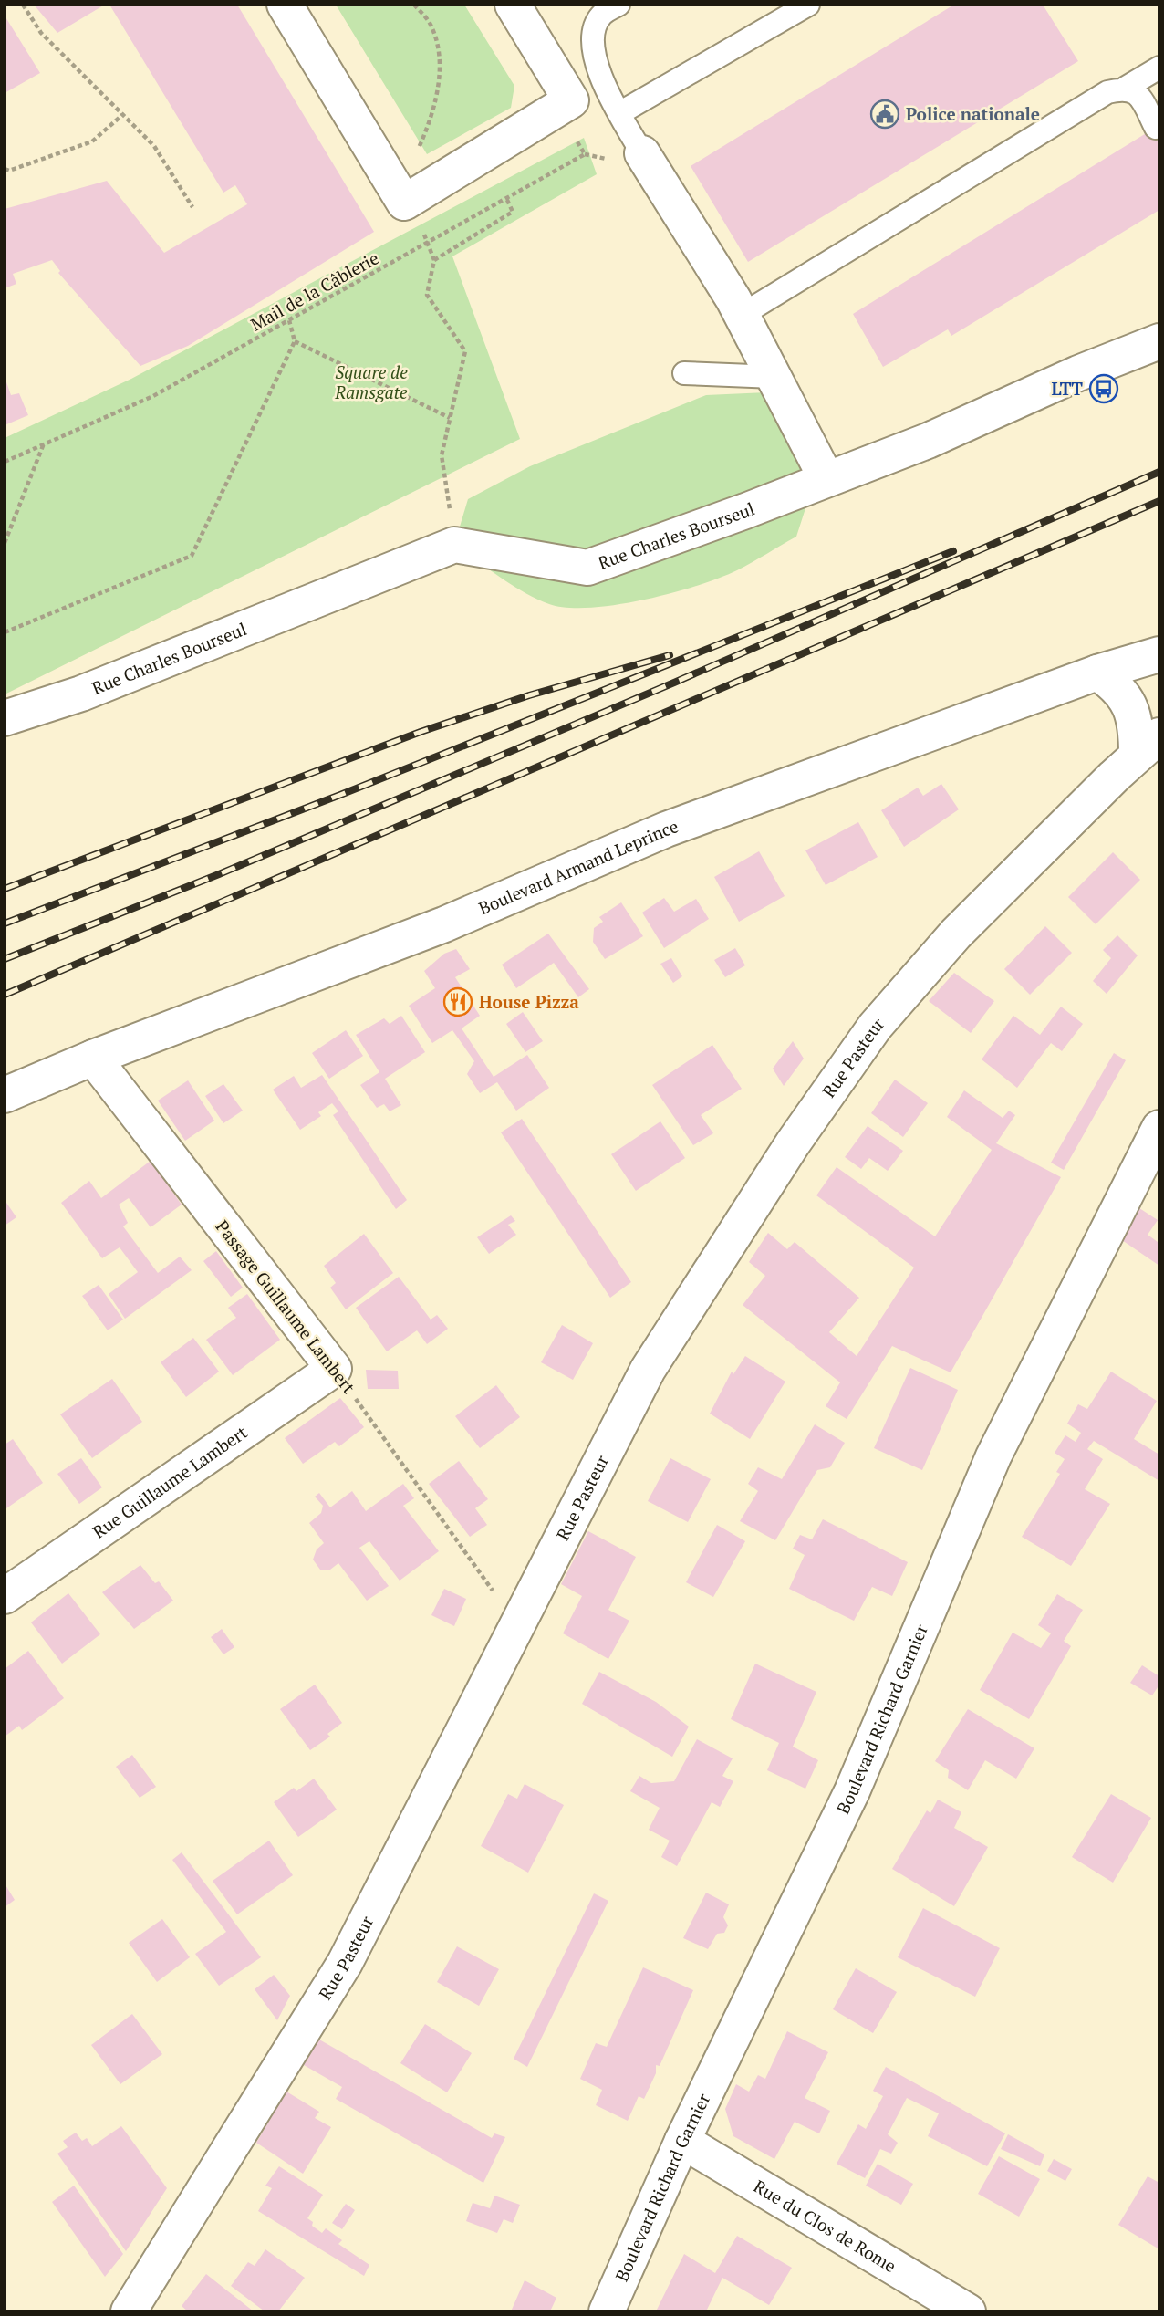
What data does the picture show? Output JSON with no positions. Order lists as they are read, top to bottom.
{
  "streets": {
    "street": [
      "Rue Charles Bourseul",
      "Boulevard Armand Leprince",
      "Rue Pasteur",
      "Passage Guillaume Lambert",
      "Rue Guillaume Lambert",
      "Boulevard Richard Garnier",
      "Rue du Clos de Rome"
    ],
    "path": ["Mail de la Câblerie"]
  },
  "crossings": [
    ["Boulevard Armand Leprince", "Rue Pasteur"],
    ["Boulevard Armand Leprince", "Passage Guillaume Lambert"],
    ["Passage Guillaume Lambert", "Rue Guillaume Lambert"],
    ["Boulevard Richard Garnier", "Rue du Clos de Rome"]
  ],
  "parks": ["Square de Ramsgate"],
  "places": {
    "public building": ["Police nationale"],
    "bus stop": ["LTT"],
    "restaurant": ["House Pizza"]
  }
}
